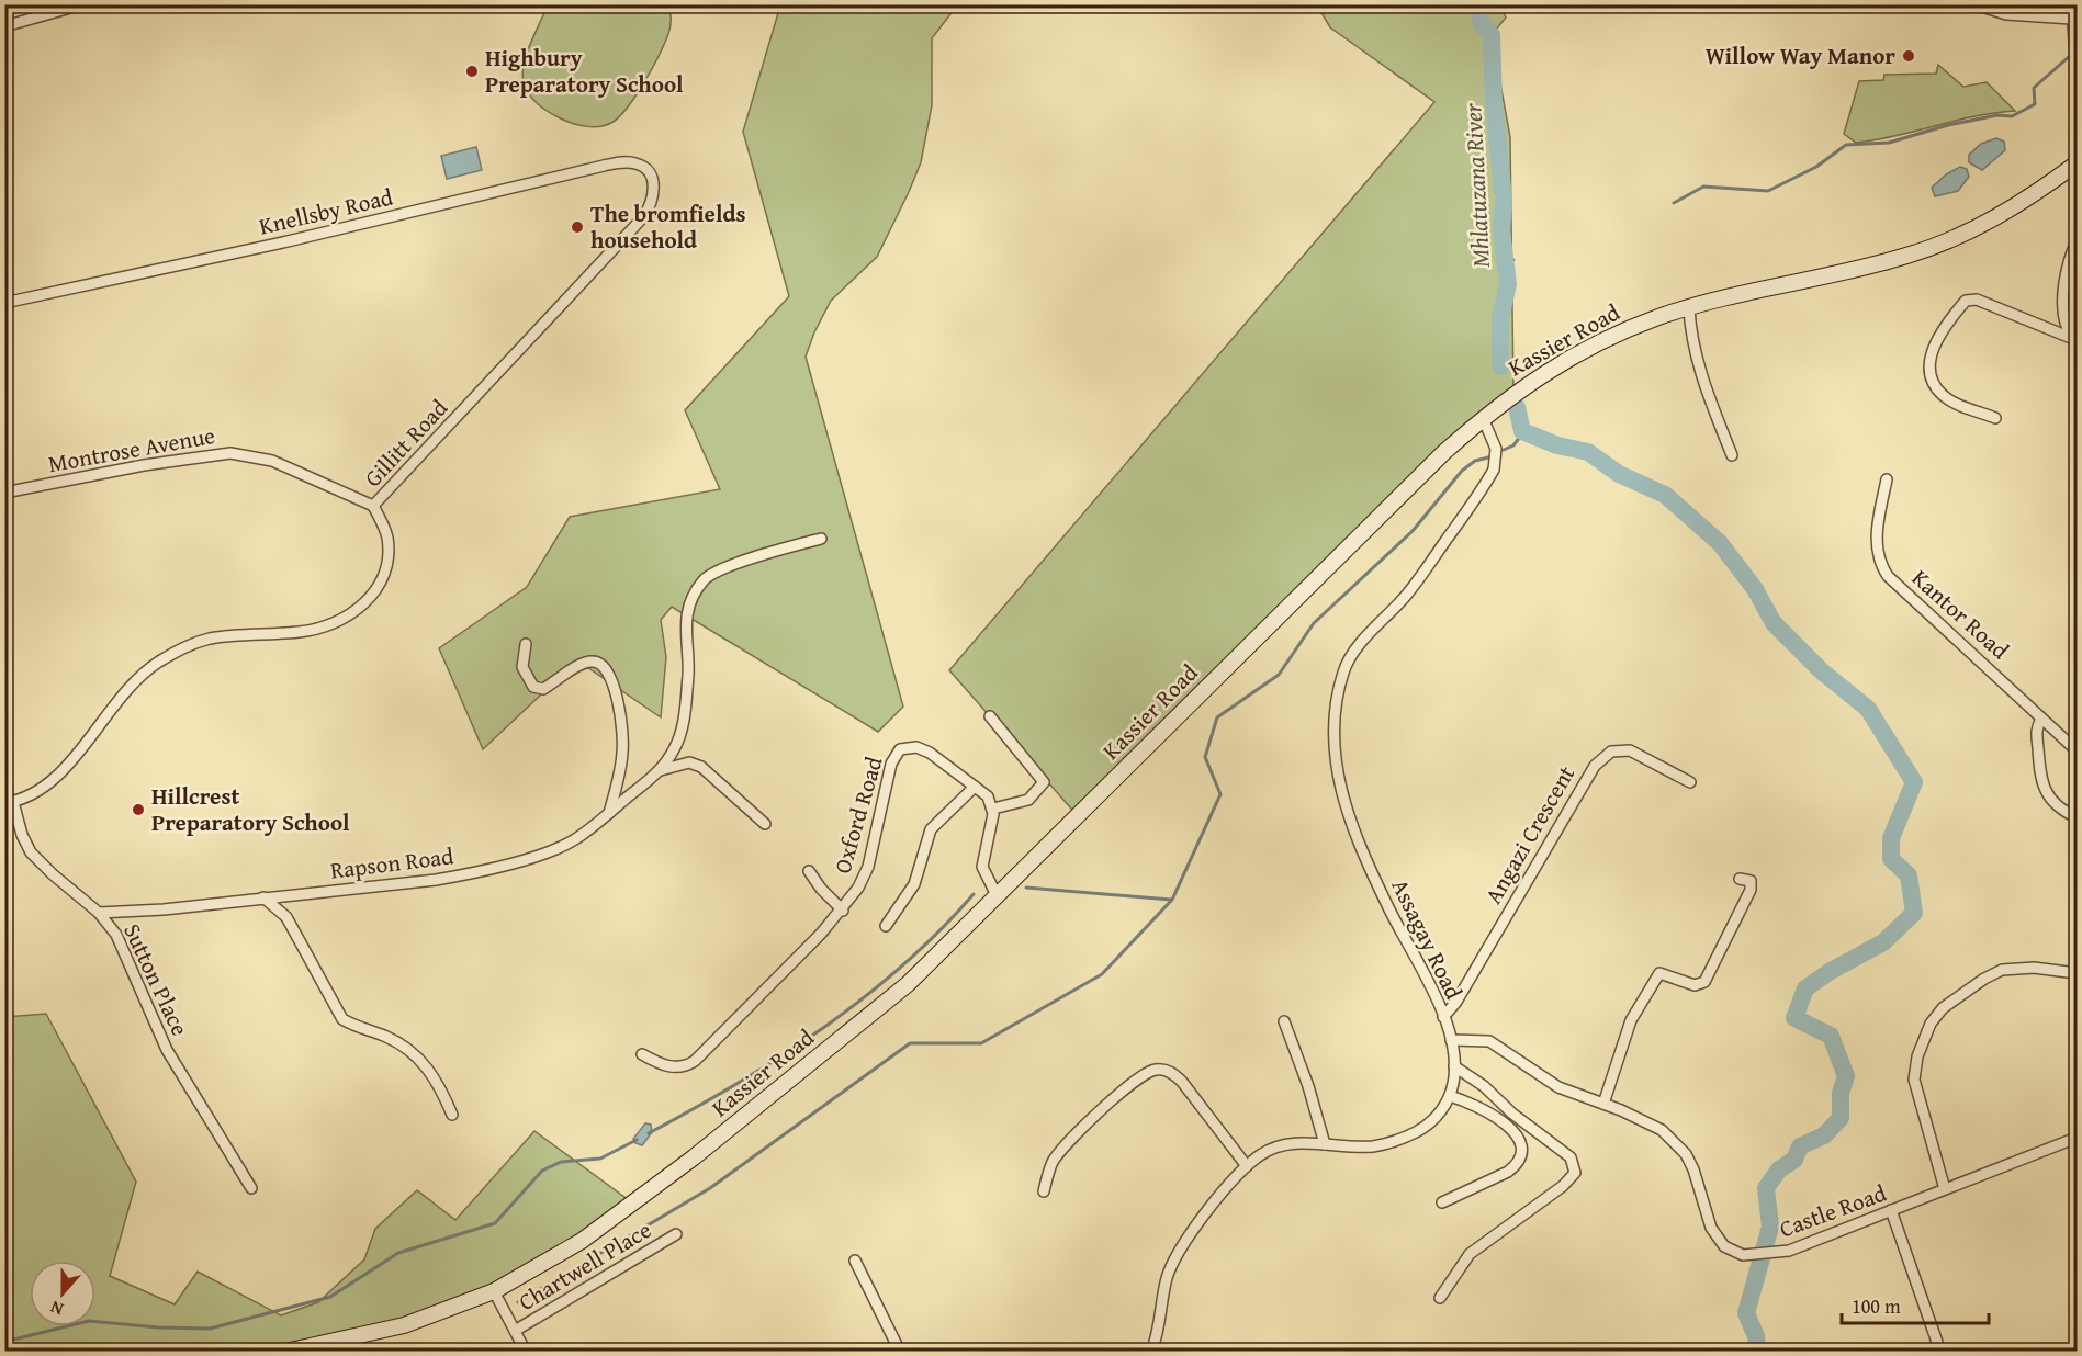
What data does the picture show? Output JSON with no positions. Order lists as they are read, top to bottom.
{
  "streets": {
    "main road": ["Kassier Road"],
    "street": [
      "Knellsby Road",
      "Gillitt Road",
      "Montrose Avenue",
      "Kantor Road",
      "Oxford Road",
      "Angazi Crescent",
      "Rapson Road",
      "Assagay Road",
      "Sutton Place",
      "Castle Road",
      "Chartwell Place"
    ]
  },
  "crossings": [
    ["Knellsby Road", "Gillitt Road"],
    ["Kassier Road", "Assagay Road"],
    ["Gillitt Road", "Montrose Avenue"],
    ["Gillitt Road", "Sutton Place"],
    ["Angazi Crescent", "Assagay Road"],
    ["Rapson Road", "Sutton Place"],
    ["Assagay Road", "Castle Road"]
  ],
  "water": ["Mhlatuzana River"],
  "places": [
    "Willow Way Manor",
    "Highbury Preparatory School",
    "The bromfields household",
    "Hillcrest Preparatory School"
  ],
  "scale_bar": "100 m",
  "north": "bottom"
}
